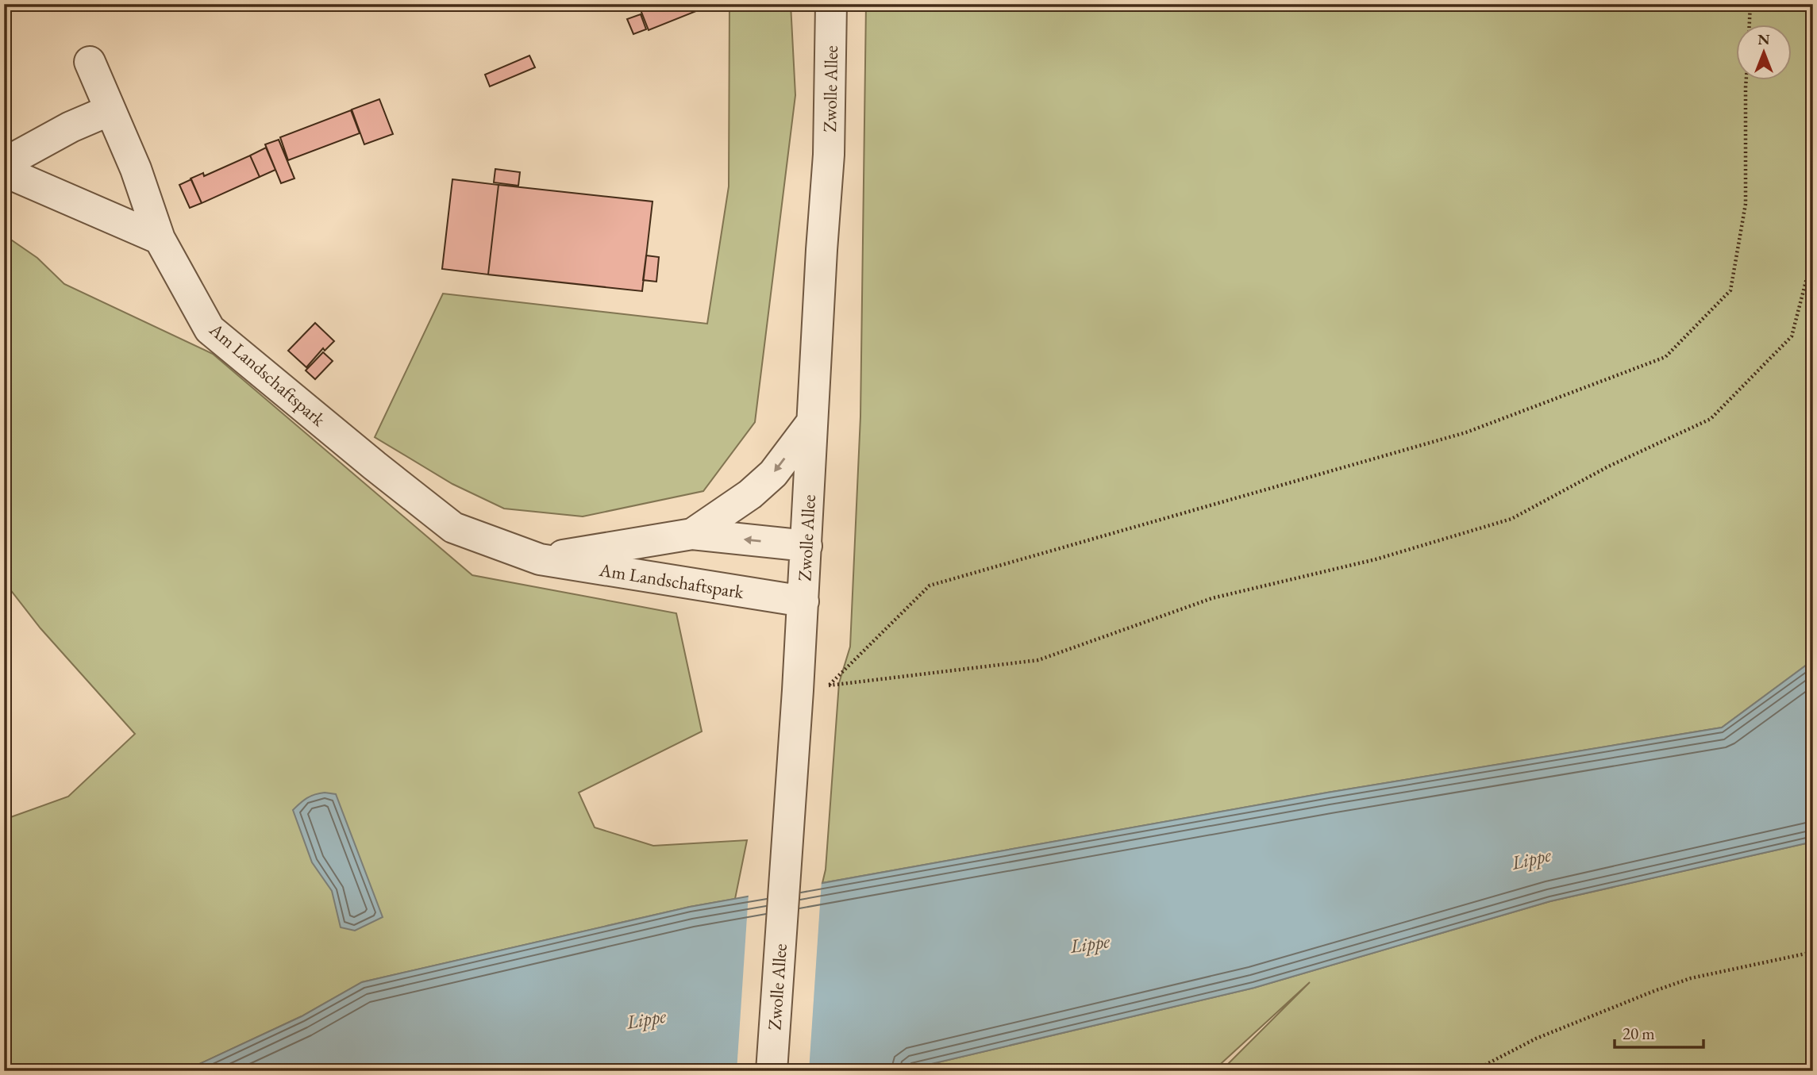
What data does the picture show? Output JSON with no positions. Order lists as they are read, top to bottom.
{
  "streets": {
    "street": ["Zwolle Allee", "Am Landschaftspark"]
  },
  "crossings": [
    ["Zwolle Allee", "Am Landschaftspark"]
  ],
  "water": ["Lippe"],
  "scale_bar": "20 m",
  "north": "top"
}
